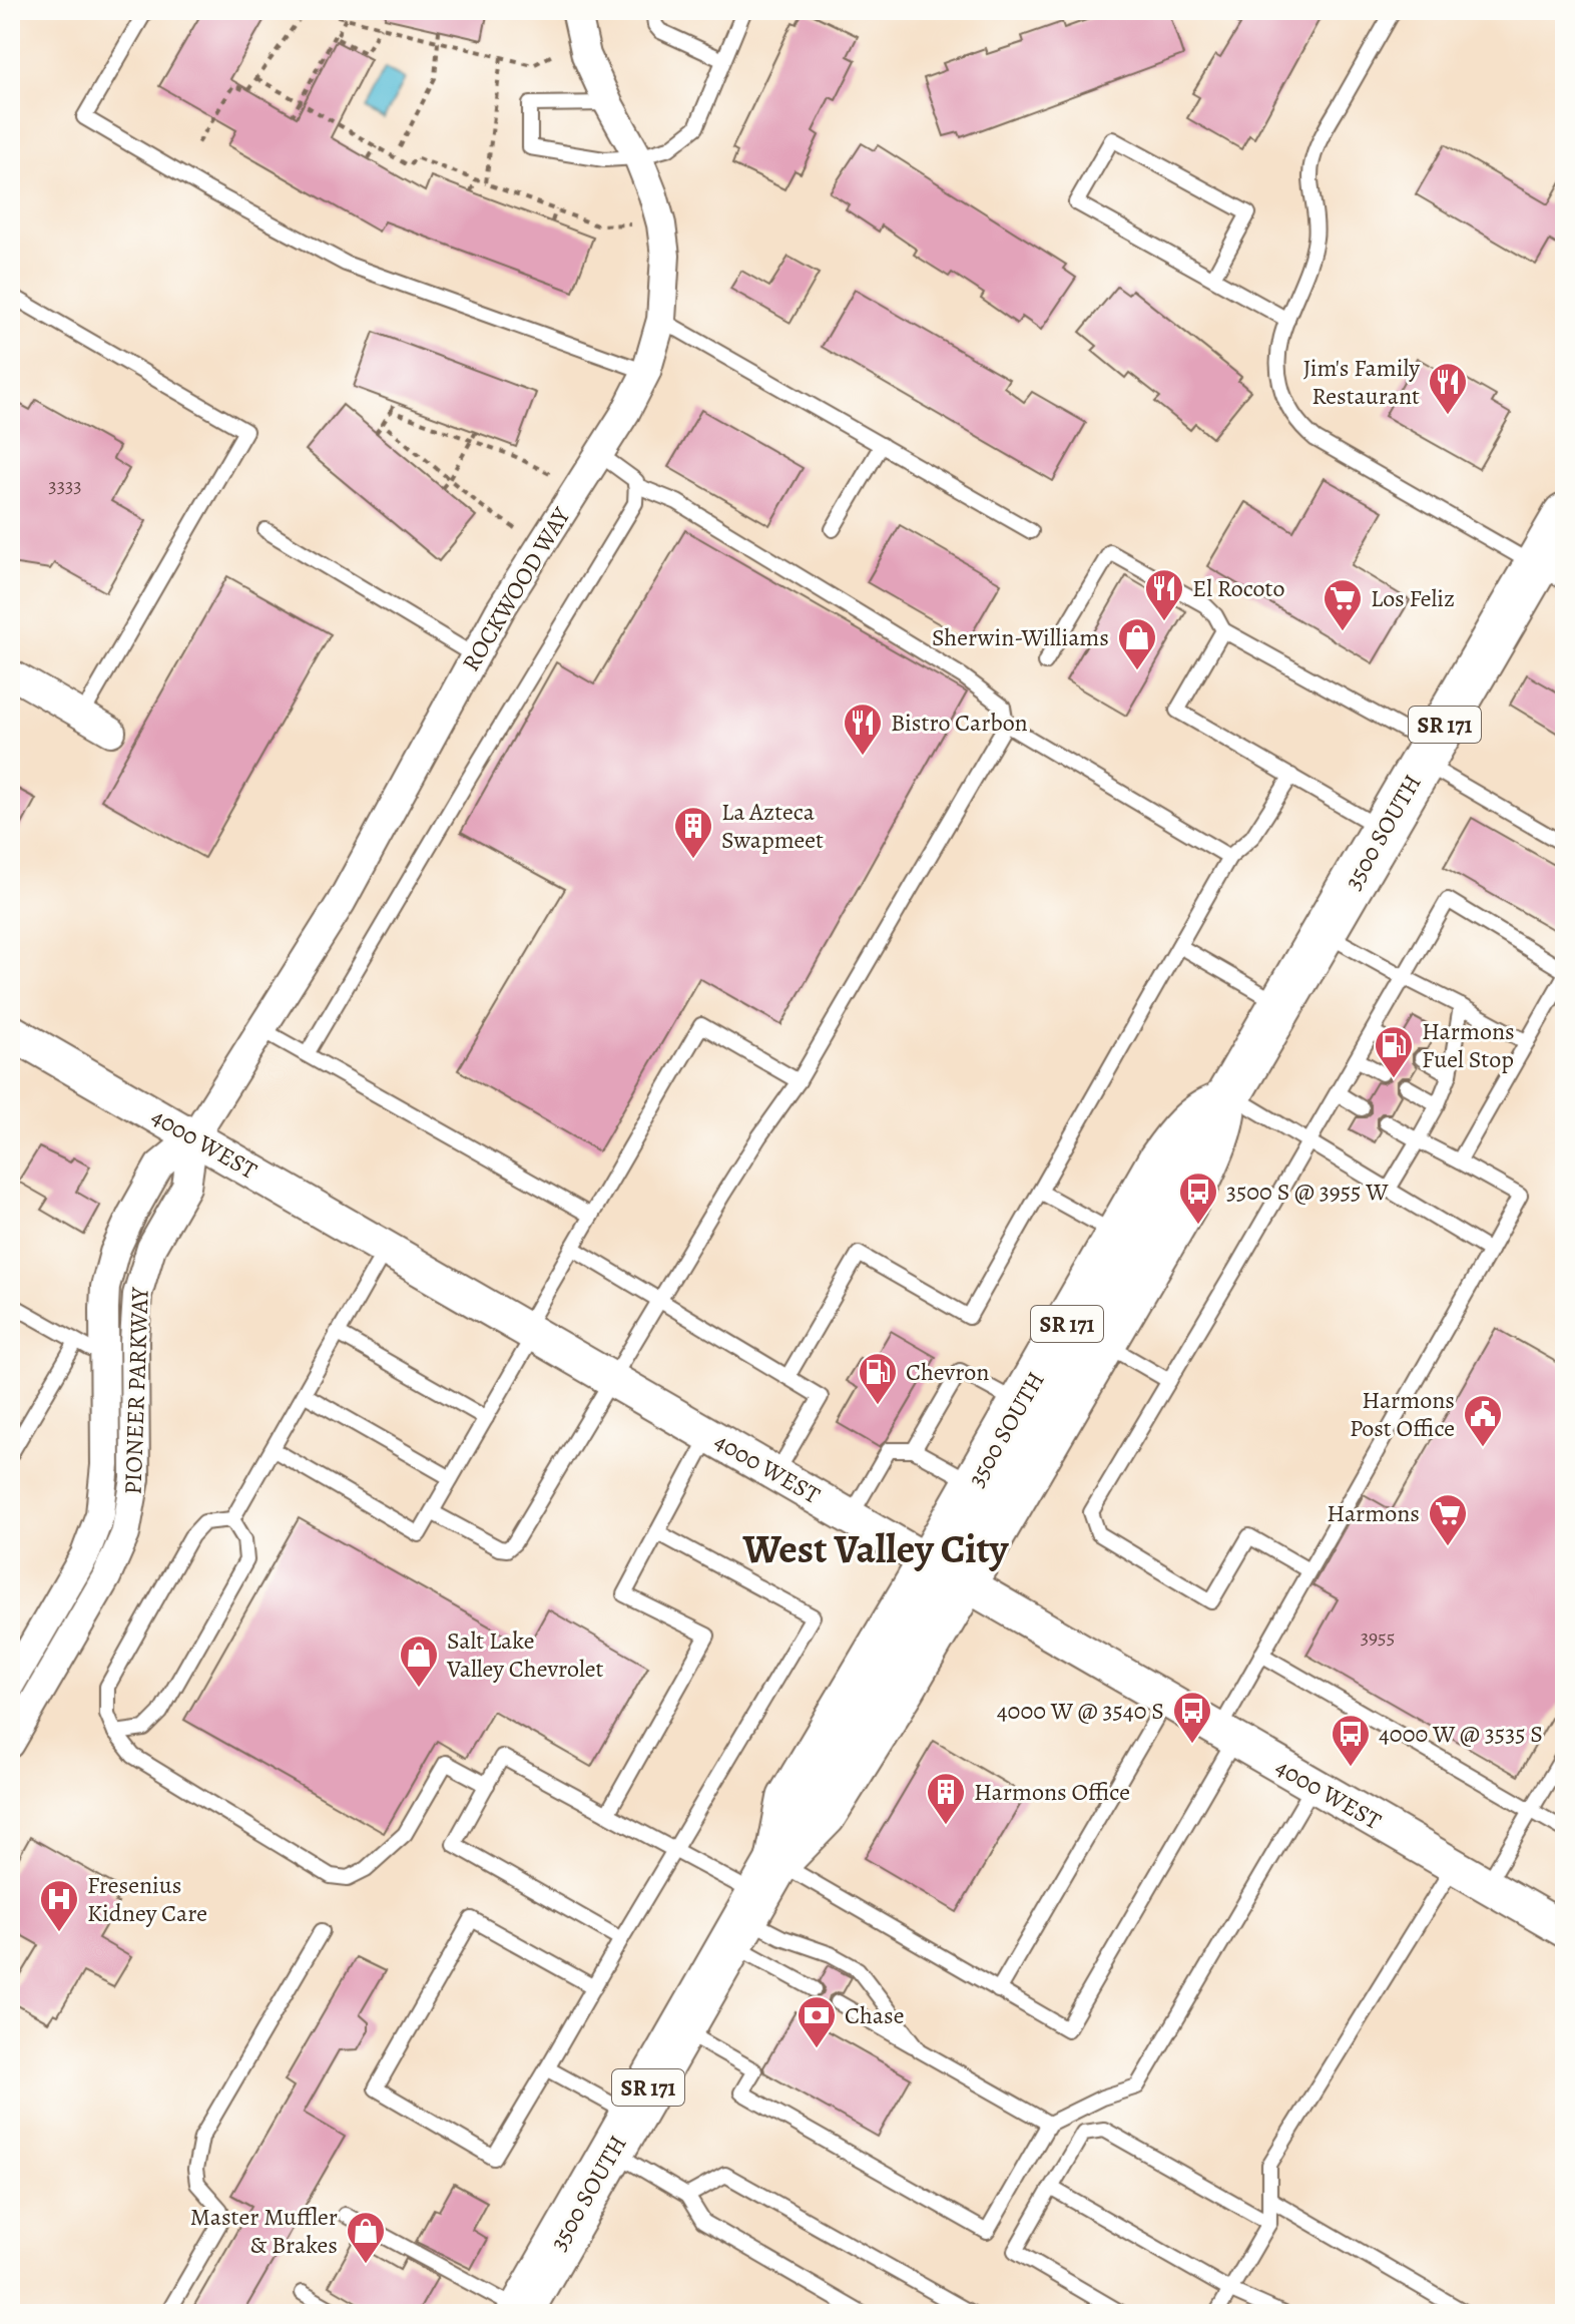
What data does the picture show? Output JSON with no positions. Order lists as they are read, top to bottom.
{
  "streets": {
    "main road": ["SR 171", "3500 SOUTH"],
    "street": ["ROCKWOOD WAY", "4000 WEST", "PIONEER PARKWAY"]
  },
  "crossings": [
    ["ROCKWOOD WAY", "4000 WEST"],
    ["ROCKWOOD WAY", "PIONEER PARKWAY"],
    ["3500 SOUTH", "4000 WEST"],
    ["4000 WEST", "PIONEER PARKWAY"]
  ],
  "districts": ["West Valley City"],
  "places": {
    "restaurant": ["Jim's Family Restaurant", "El Rocoto", "Bistro Carbon"],
    "supermarket": ["Los Feliz", "Harmons"],
    "shop": ["Sherwin-Williams", "Salt Lake Valley Chevrolet", "Master Muffler & Brakes"],
    "building": ["La Azteca Swapmeet", "Harmons Office"],
    "fuel station": ["Harmons Fuel Stop", "Chevron"],
    "bus stop": ["3500 S @ 3955 W", "4000 W @ 3540 S", "4000 W @ 3535 S"],
    "public building": ["Harmons Post Office"],
    "hospital": ["Fresenius Kidney Care"],
    "bank": ["Chase"]
  },
  "house_numbers": ["3333", "3955"]
}
